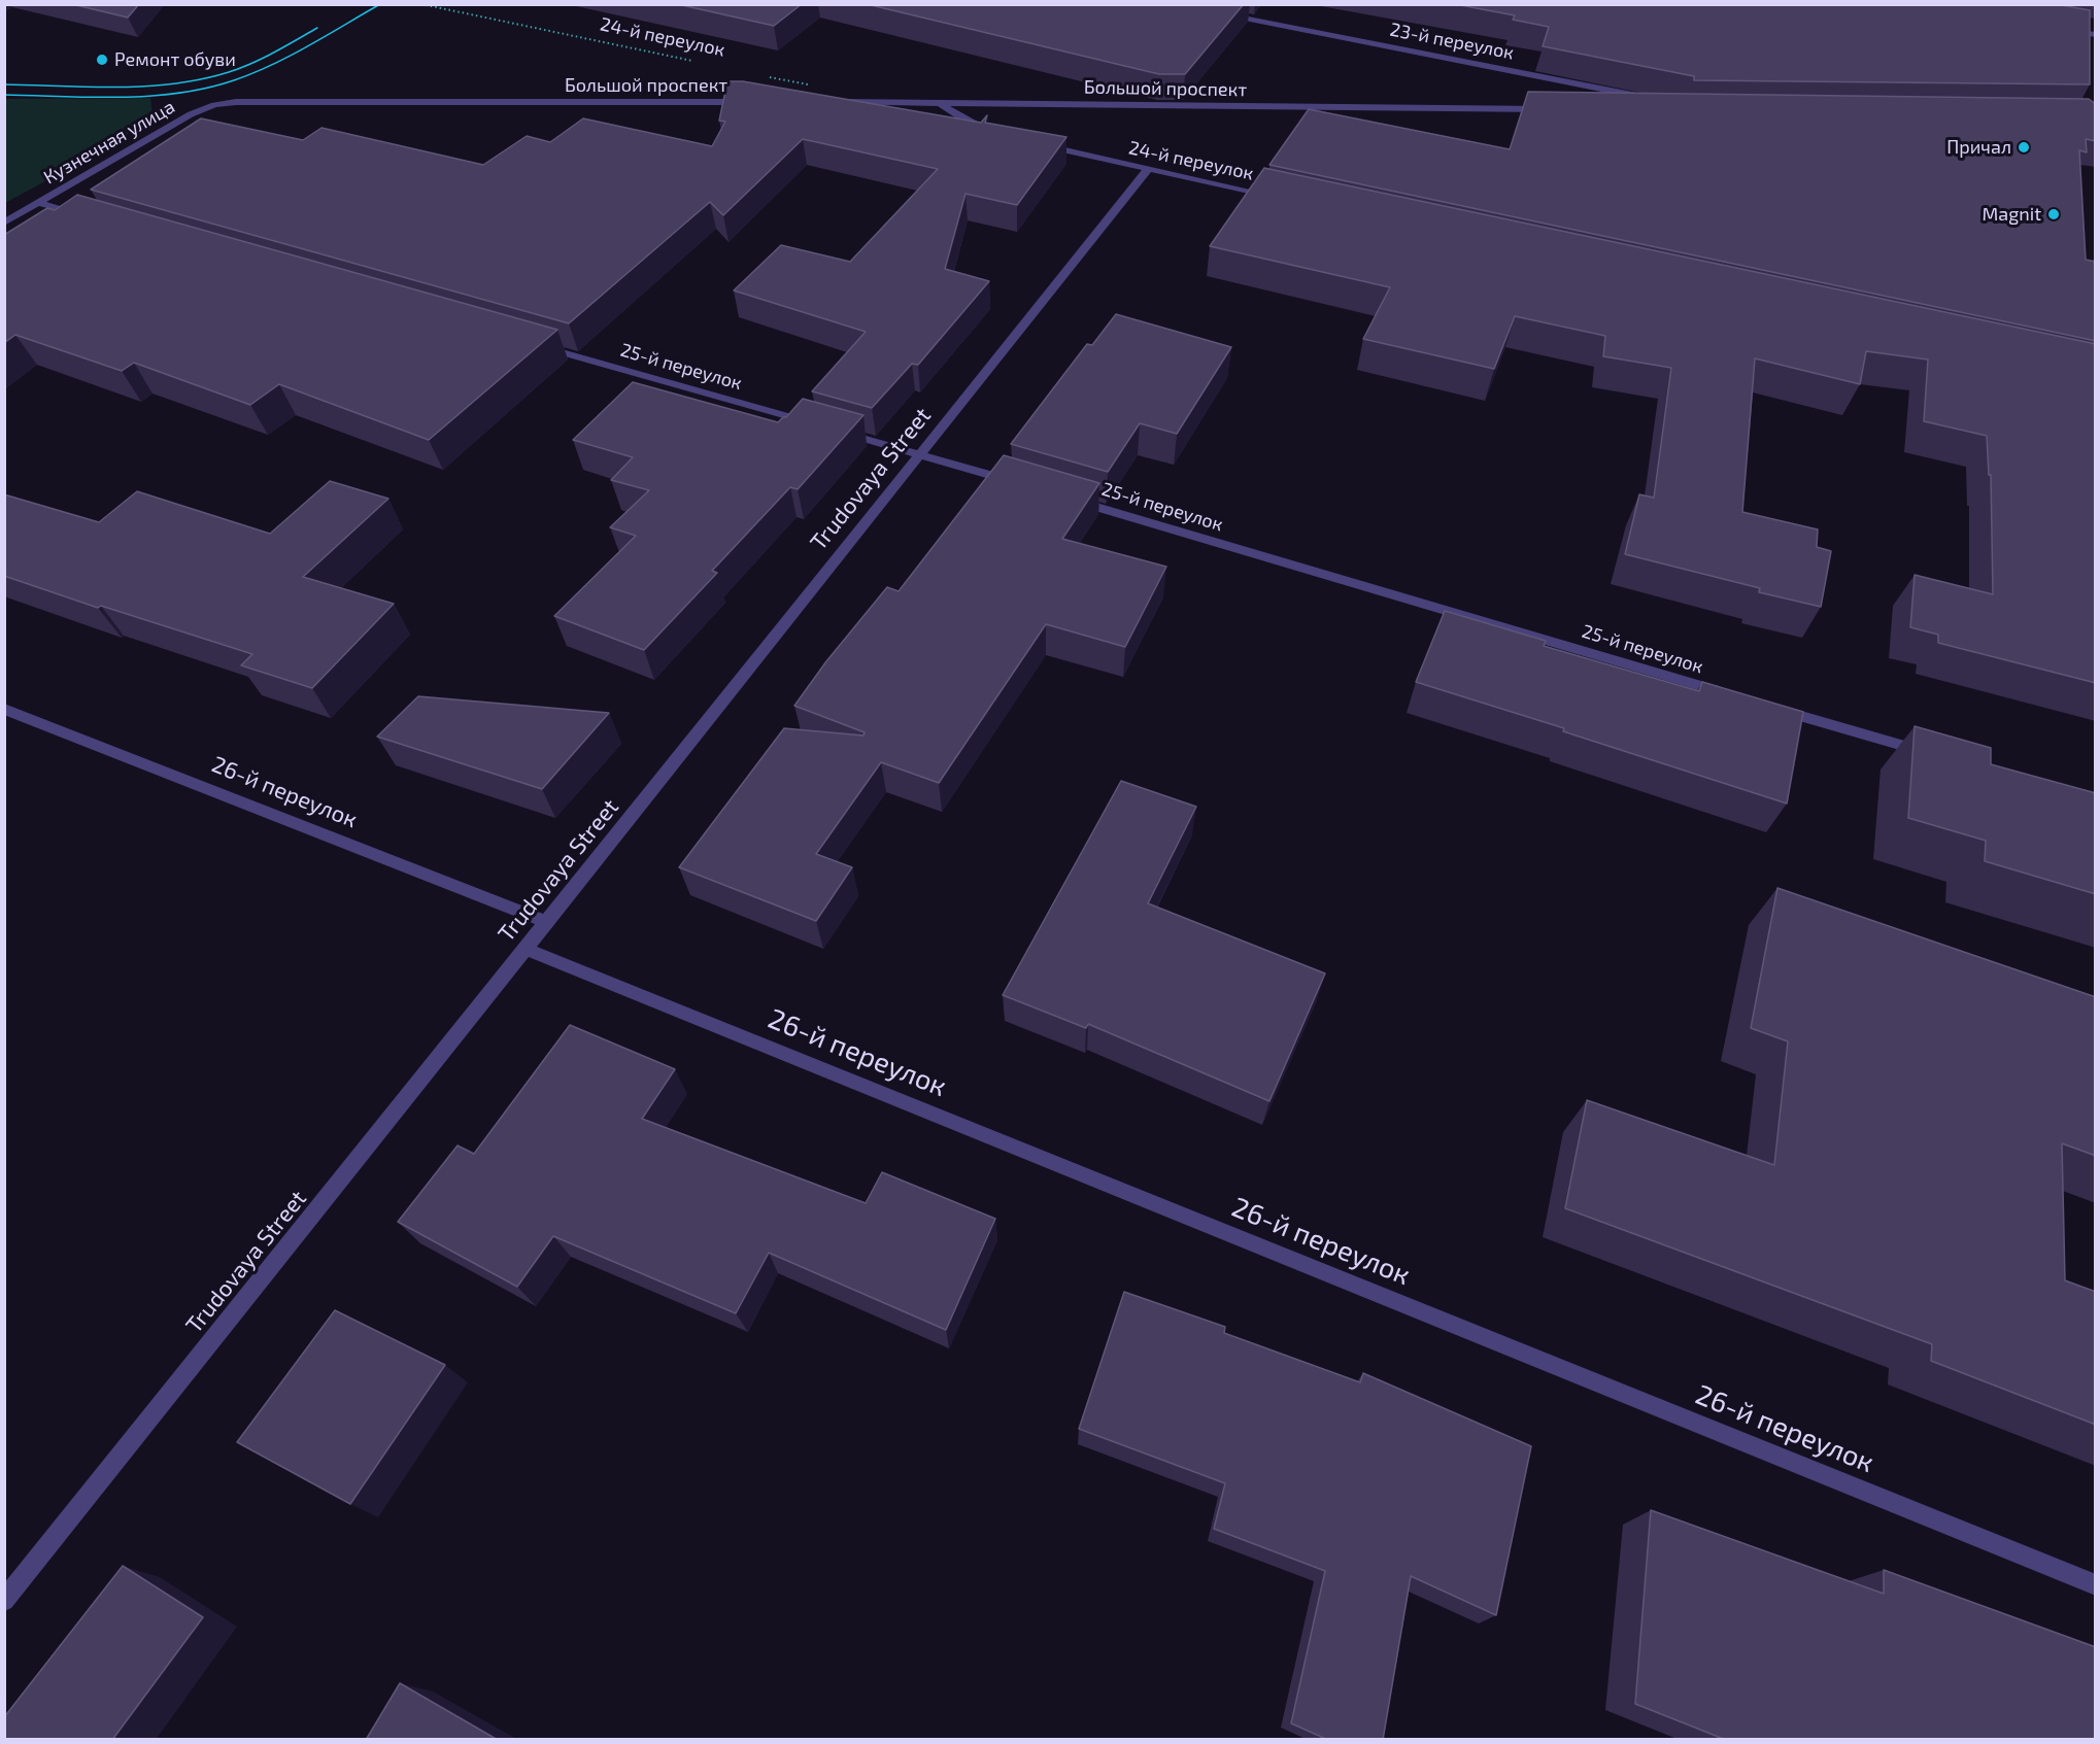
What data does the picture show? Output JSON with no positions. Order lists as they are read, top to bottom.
{
  "streets": {
    "street": [
      "24-й переулок",
      "23-й переулок",
      "Большой проспект",
      "Кузнечная улица",
      "25-й переулок",
      "Trudovaya Street",
      "26-й переулок"
    ]
  },
  "crossings": [
    ["24-й переулок", "Trudovaya Street"],
    ["Большой проспект", "Кузнечная улица"],
    ["Trudovaya Street", "26-й переулок"]
  ],
  "places": ["Ремонт обуви", "Причал", "Magnit"]
}
